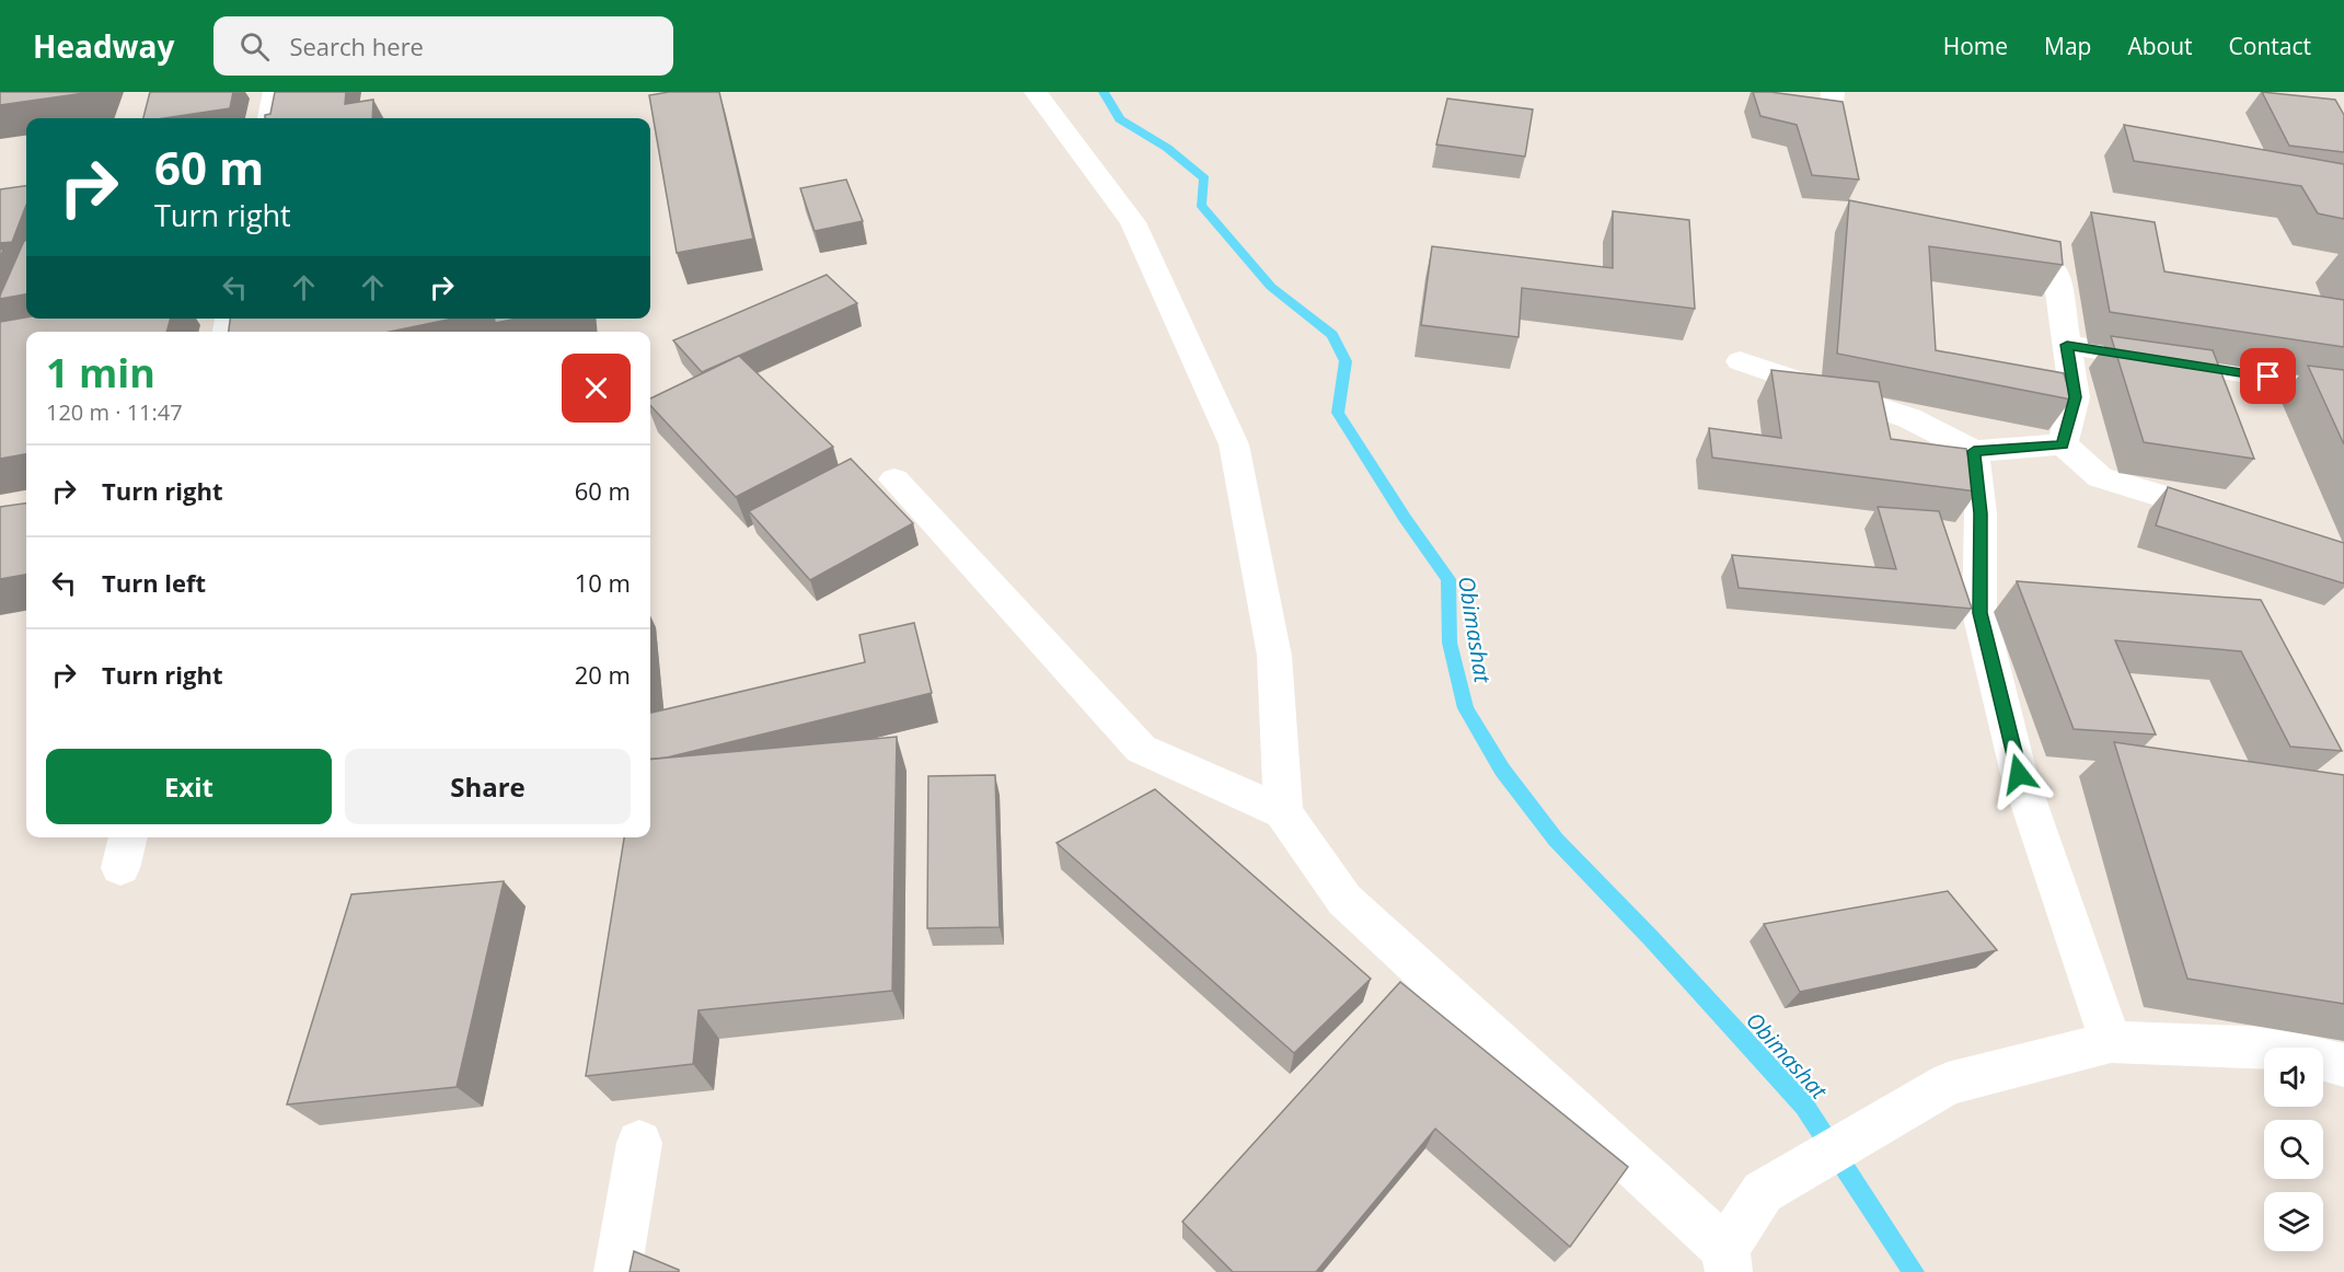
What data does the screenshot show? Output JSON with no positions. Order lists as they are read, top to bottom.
{
  "water": ["Obimashat"],
  "page": {
    "header": "Headway",
    "search": "Search here",
    "nav": [
      "Home",
      "Map",
      "About",
      "Contact"
    ],
    "turn": ["60 m", "Turn right"],
    "heading": ["1 min", "120 m · 11:47"],
    "list": [
      {
        "name": "Turn right",
        "value": "60 m"
      },
      {
        "name": "Turn left",
        "value": "10 m"
      },
      {
        "name": "Turn right",
        "value": "20 m"
      }
    ],
    "buttons": ["Exit", "Share"]
  }
}
